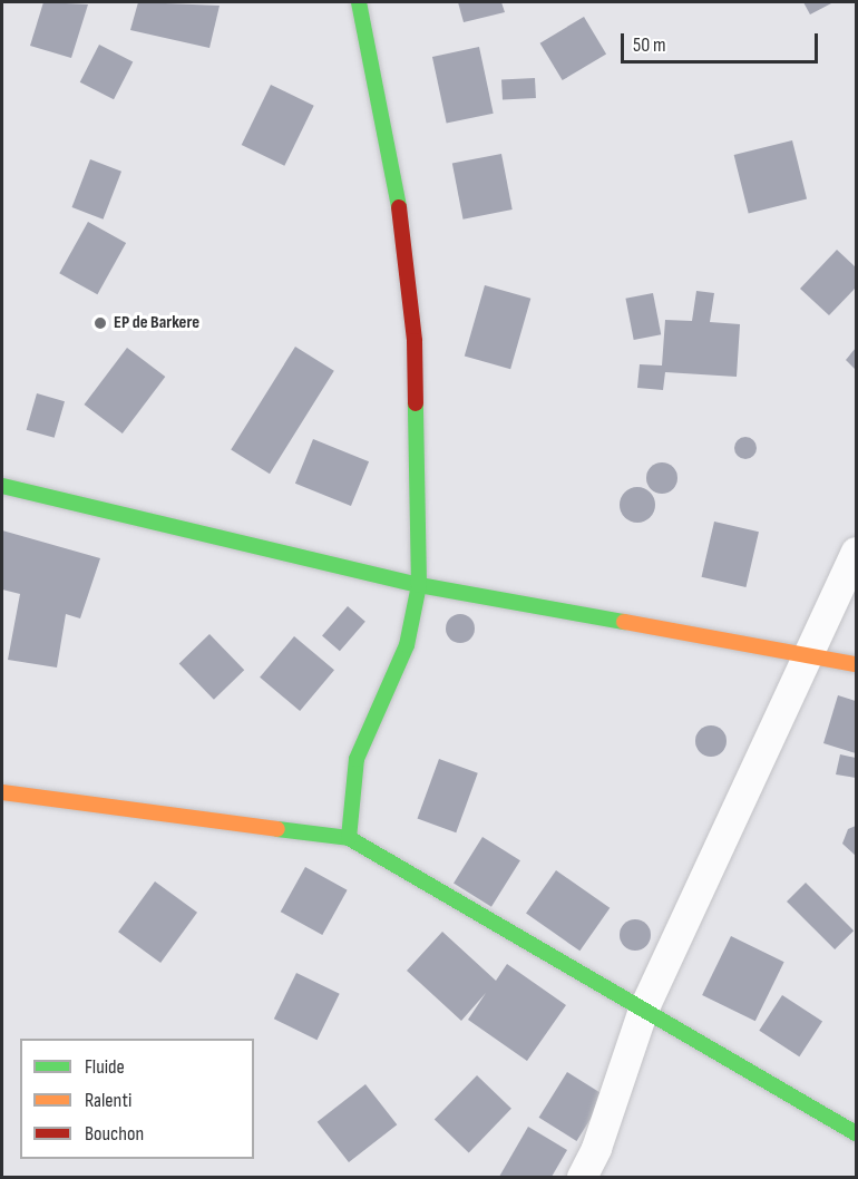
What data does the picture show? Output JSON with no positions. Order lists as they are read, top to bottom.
{
  "places": ["EP de Barkere"],
  "legend": ["Fluide", "Ralenti", "Bouchon"],
  "scale_bar": "50 m"
}
